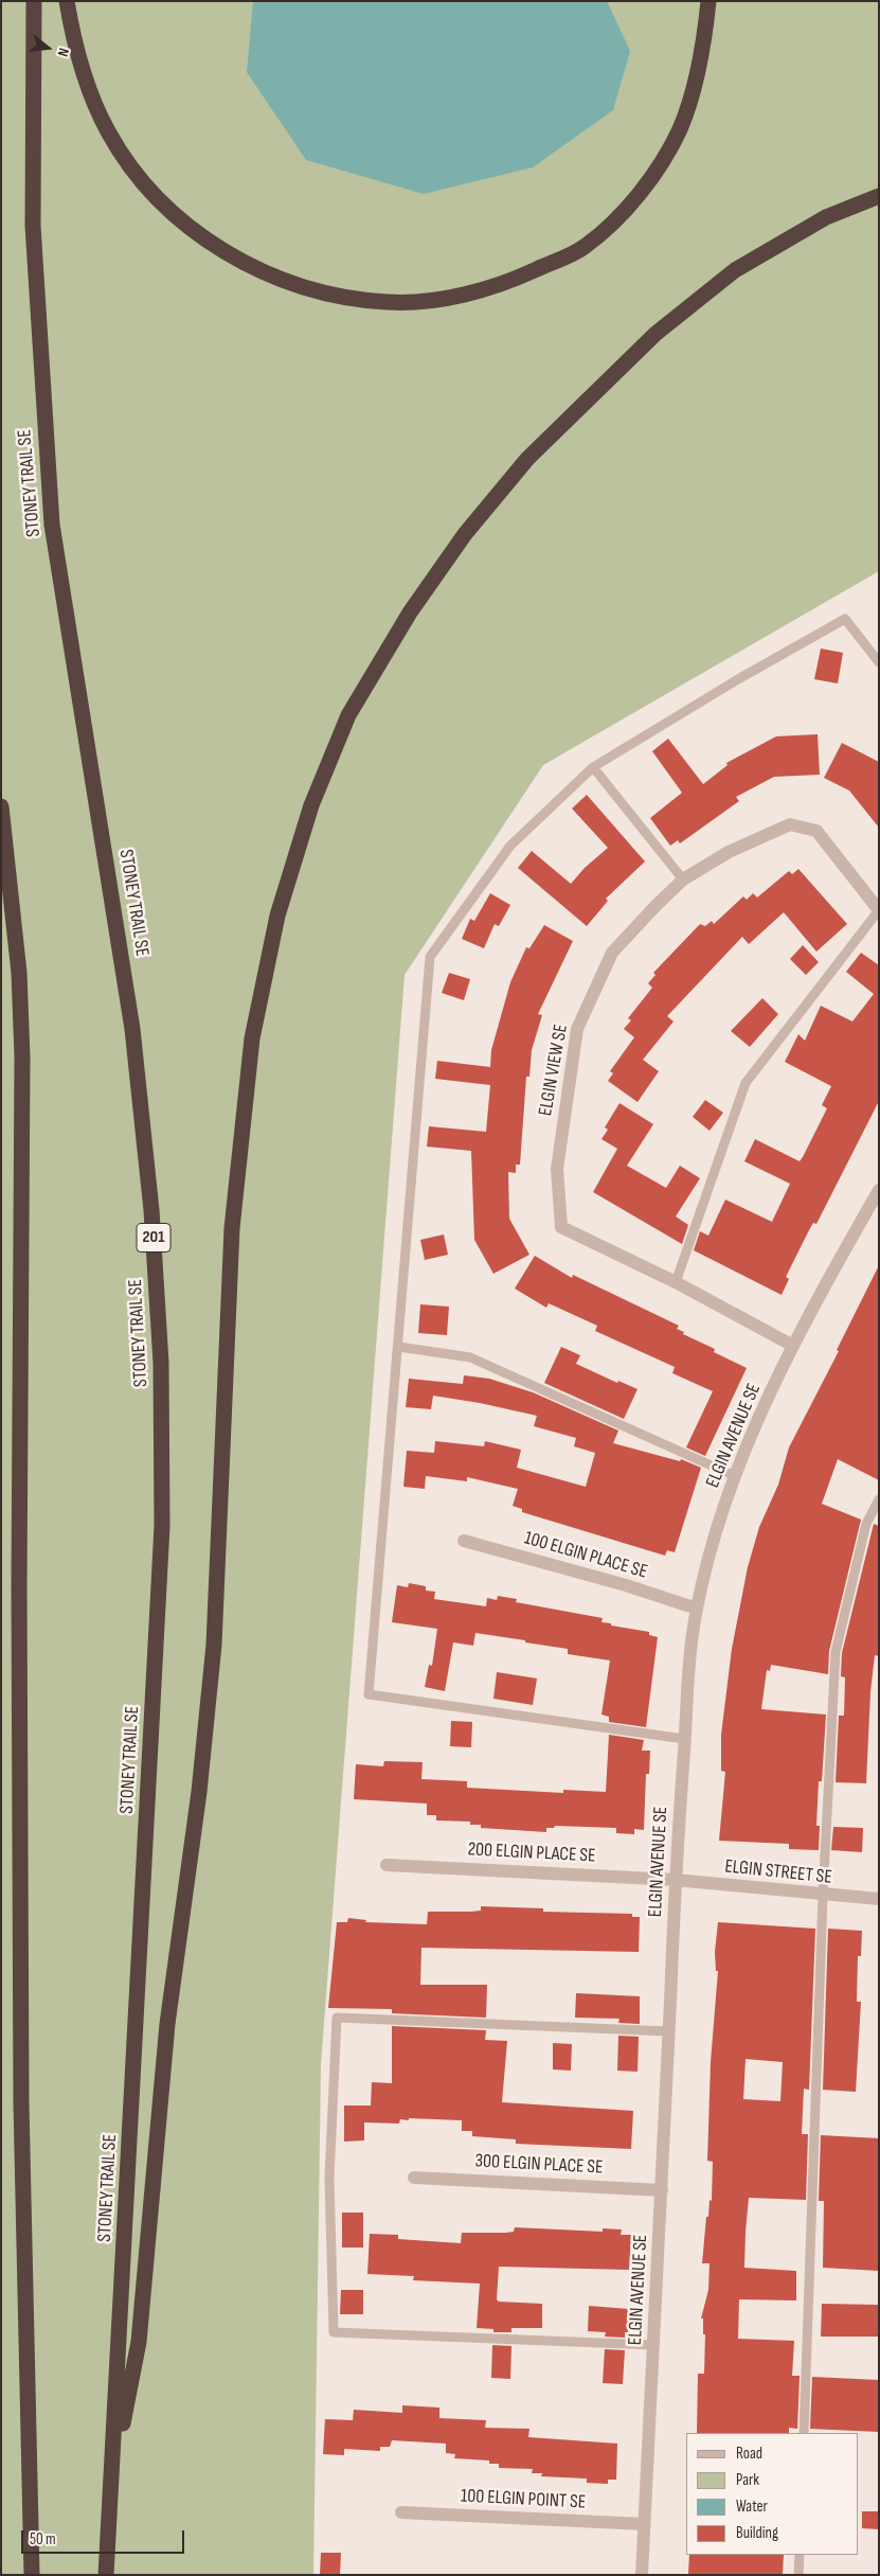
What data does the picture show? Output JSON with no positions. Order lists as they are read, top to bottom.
{
  "streets": {
    "highway": ["STONEY TRAIL SE", "201"],
    "street": [
      "ELGIN VIEW SE",
      "ELGIN AVENUE SE",
      "100 ELGIN PLACE SE",
      "200 ELGIN PLACE SE",
      "ELGIN STREET SE",
      "300 ELGIN PLACE SE",
      "100 ELGIN POINT SE"
    ]
  },
  "crossings": [
    ["ELGIN VIEW SE", "ELGIN AVENUE SE"],
    ["ELGIN AVENUE SE", "100 ELGIN PLACE SE"],
    ["ELGIN AVENUE SE", "200 ELGIN PLACE SE"],
    ["ELGIN AVENUE SE", "ELGIN STREET SE"],
    ["ELGIN AVENUE SE", "300 ELGIN PLACE SE"],
    ["ELGIN AVENUE SE", "100 ELGIN POINT SE"],
    ["200 ELGIN PLACE SE", "ELGIN STREET SE"]
  ],
  "legend": [
    "Road",
    "Park",
    "Water",
    "Building"
  ],
  "scale_bar": "50 m",
  "north": "right"
}
